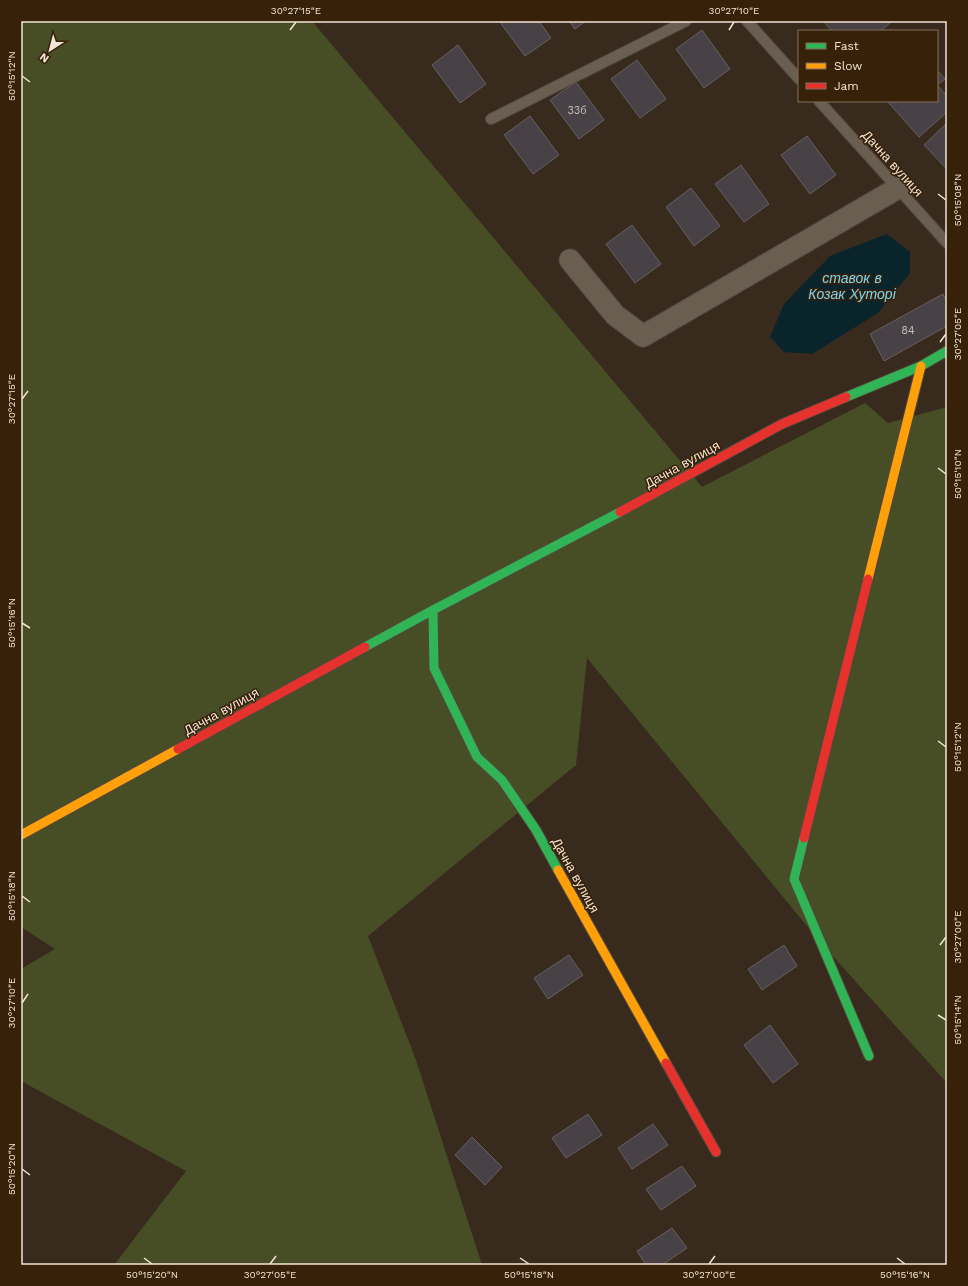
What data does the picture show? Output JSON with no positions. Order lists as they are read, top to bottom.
{
  "streets": {
    "street": ["Дачна вулиця"]
  },
  "water": ["ставок в Козак Хуторі"],
  "house_numbers": ["33б", "84"],
  "legend": ["Fast", "Slow", "Jam"],
  "north": "bottom left",
  "coordinates": [
    "30°27'15\"E",
    "30°27'10\"E",
    "50°15'12\"N",
    "50°15'08\"N",
    "30°27'05\"E",
    "50°15'10\"N",
    "50°15'16\"N",
    "50°15'18\"N",
    "30°27'00\"E",
    "50°15'14\"N",
    "50°15'20\"N"
  ]
}
